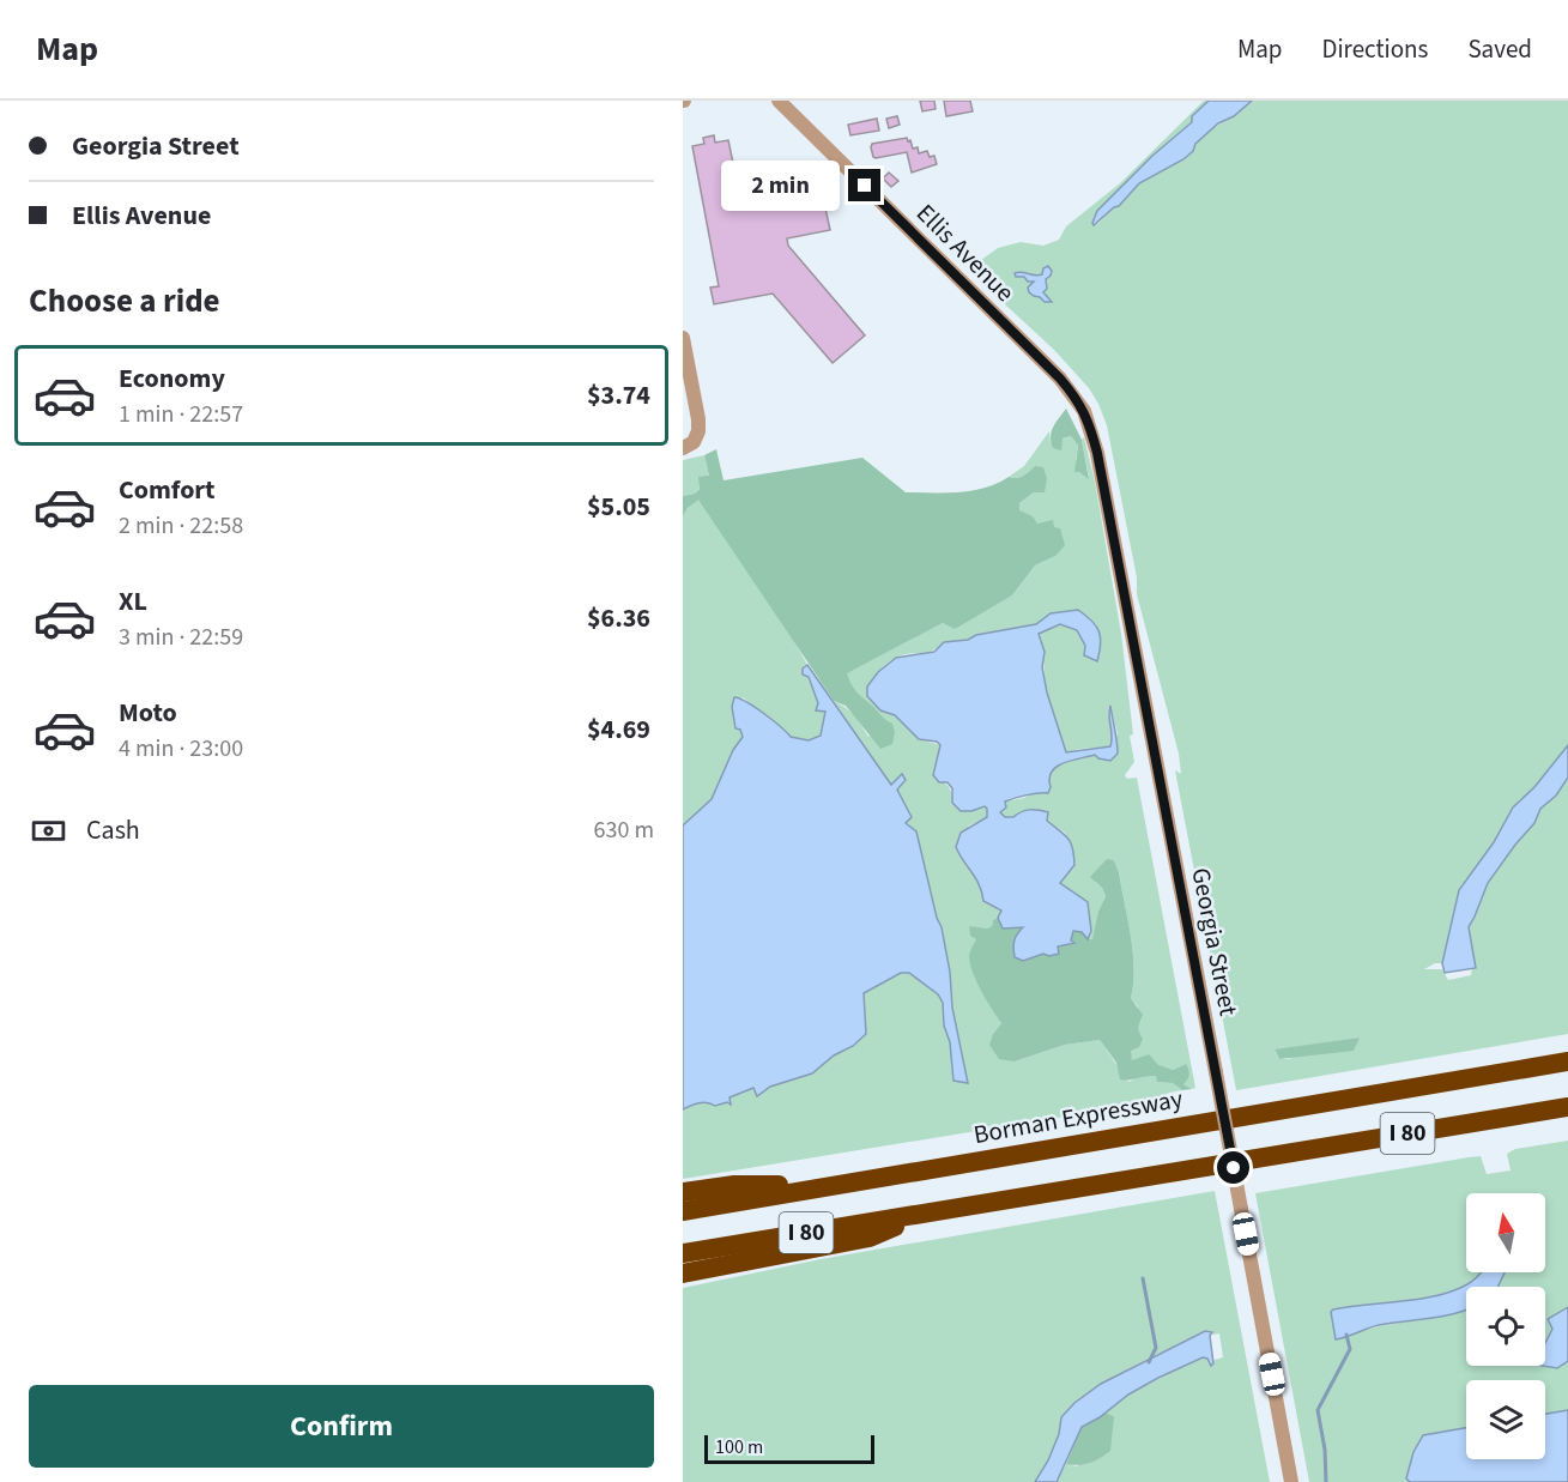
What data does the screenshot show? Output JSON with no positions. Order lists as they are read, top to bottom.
{
  "streets": {
    "highway": ["Borman Expressway", "I 80"],
    "street": ["Ellis Avenue", "Georgia Street"]
  },
  "crossings": [
    ["Ellis Avenue", "Georgia Street"]
  ],
  "scale_bar": "100 m",
  "north": "top",
  "page": {
    "header": "Map",
    "nav": ["Map", "Directions", "Saved"],
    "banner": ["Georgia Street", "Ellis Avenue"],
    "bubble": "2 min",
    "heading": "Choose a ride",
    "list": [
      {
        "name": "Economy",
        "note": "1 min · 22:57",
        "value": "$3.74"
      },
      {
        "name": "Comfort",
        "note": "2 min · 22:58",
        "value": "$5.05"
      },
      {
        "name": "XL",
        "note": "3 min · 22:59",
        "value": "$6.36"
      },
      {
        "name": "Moto",
        "note": "4 min · 23:00",
        "value": "$4.69"
      }
    ],
    "pay": ["Cash", "630 m"],
    "buttons": "Confirm",
    "scale": "100 m"
  }
}
